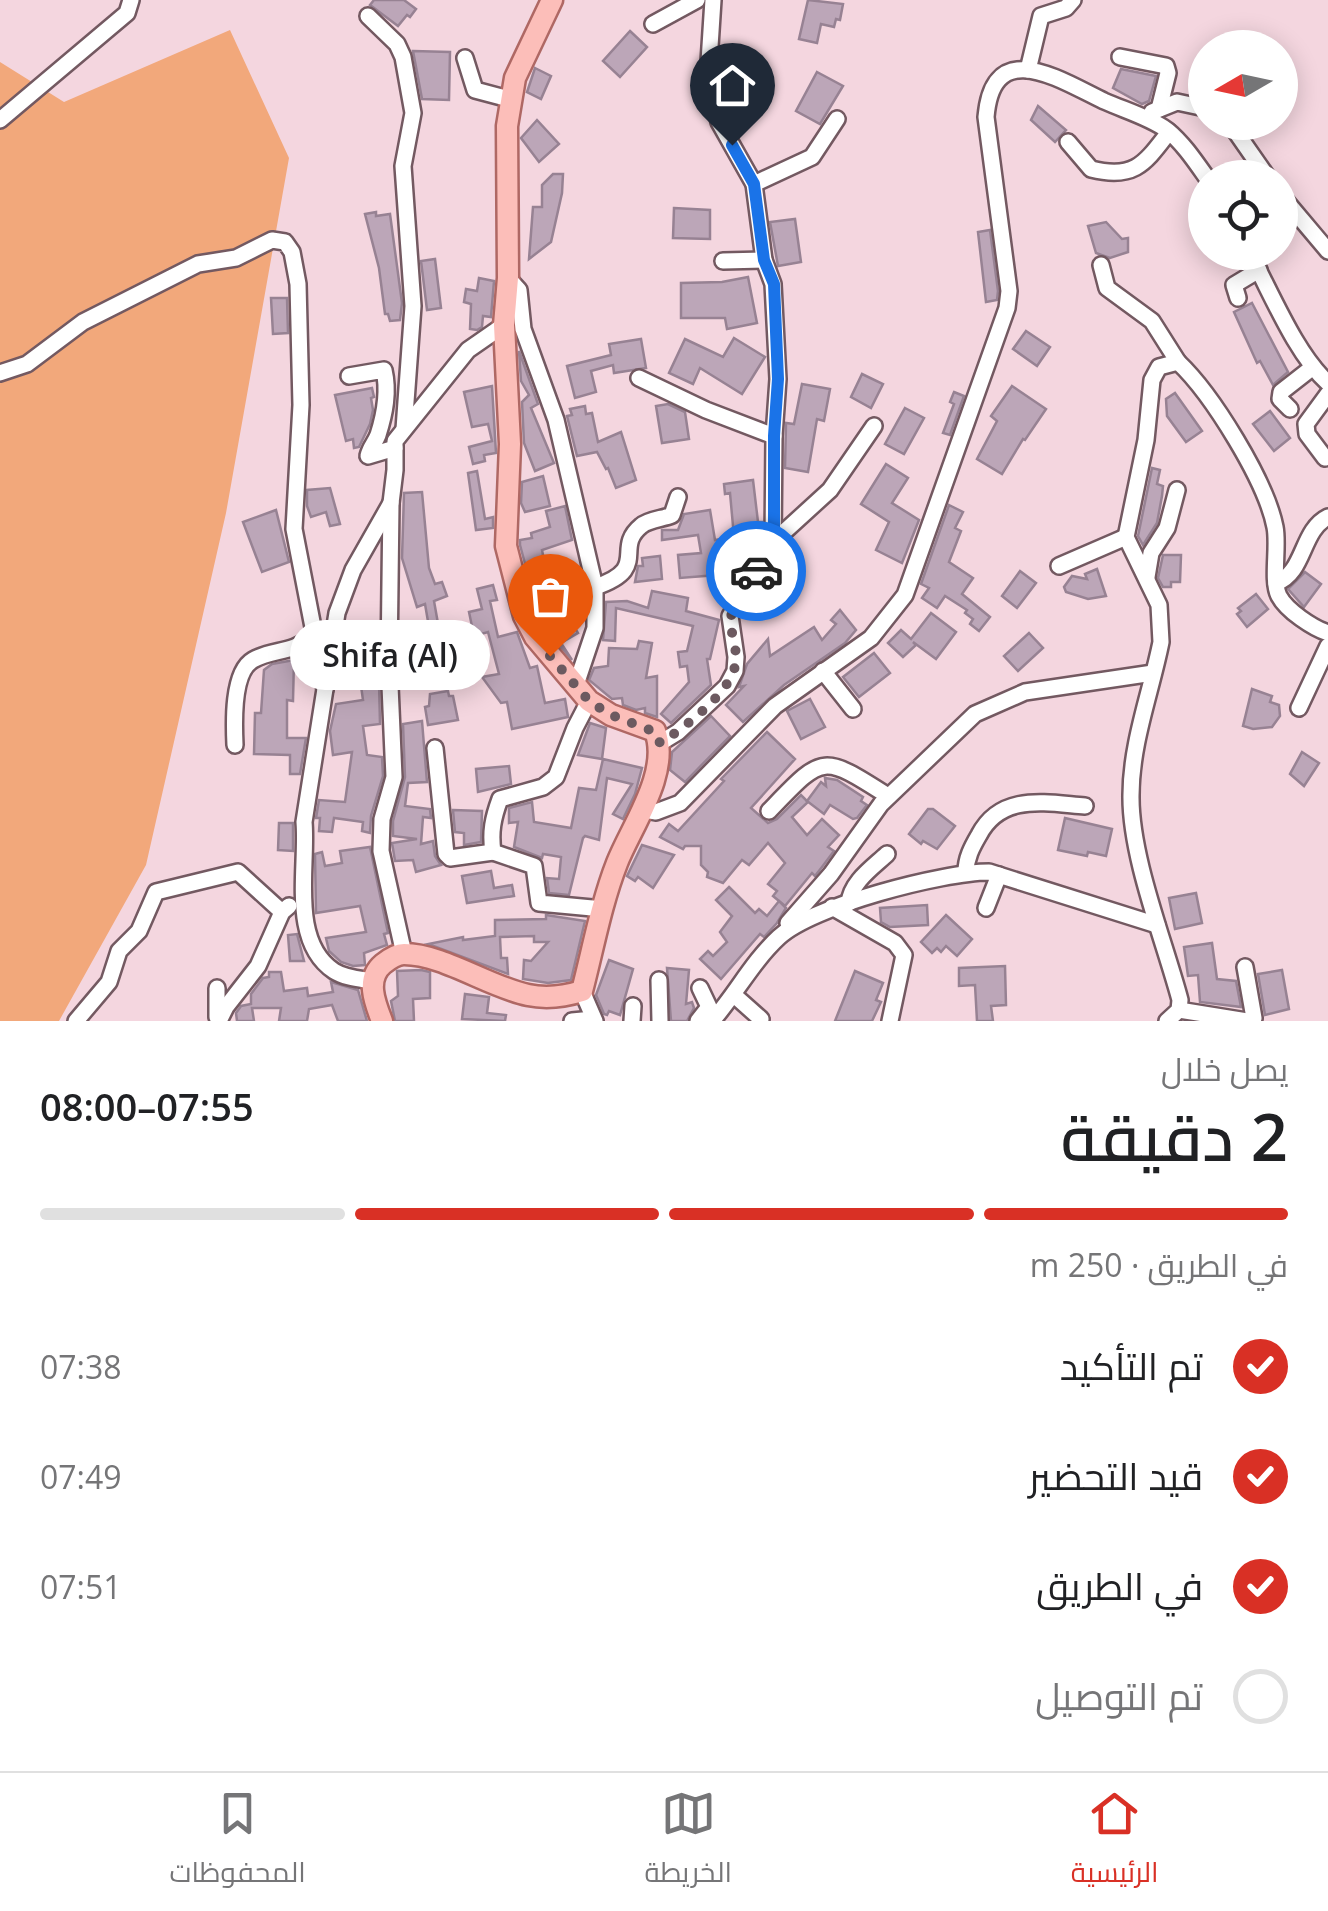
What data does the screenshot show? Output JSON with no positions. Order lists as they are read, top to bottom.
{
  "places": ["Shifa (Al)"],
  "north": "left",
  "page": {
    "bubble": "Shifa (Al)",
    "heading": ["2 دقيقة", "يصل خلال", "07:55–08:00"],
    "bar": "في الطريق · 250 m",
    "list": [
      ["تم التأكيد", "07:38"],
      ["قيد التحضير", "07:49"],
      ["في الطريق", "07:51"],
      "تم التوصيل"
    ],
    "tabs": ["الرئيسية", "الخريطة", "المحفوظات"]
  }
}
